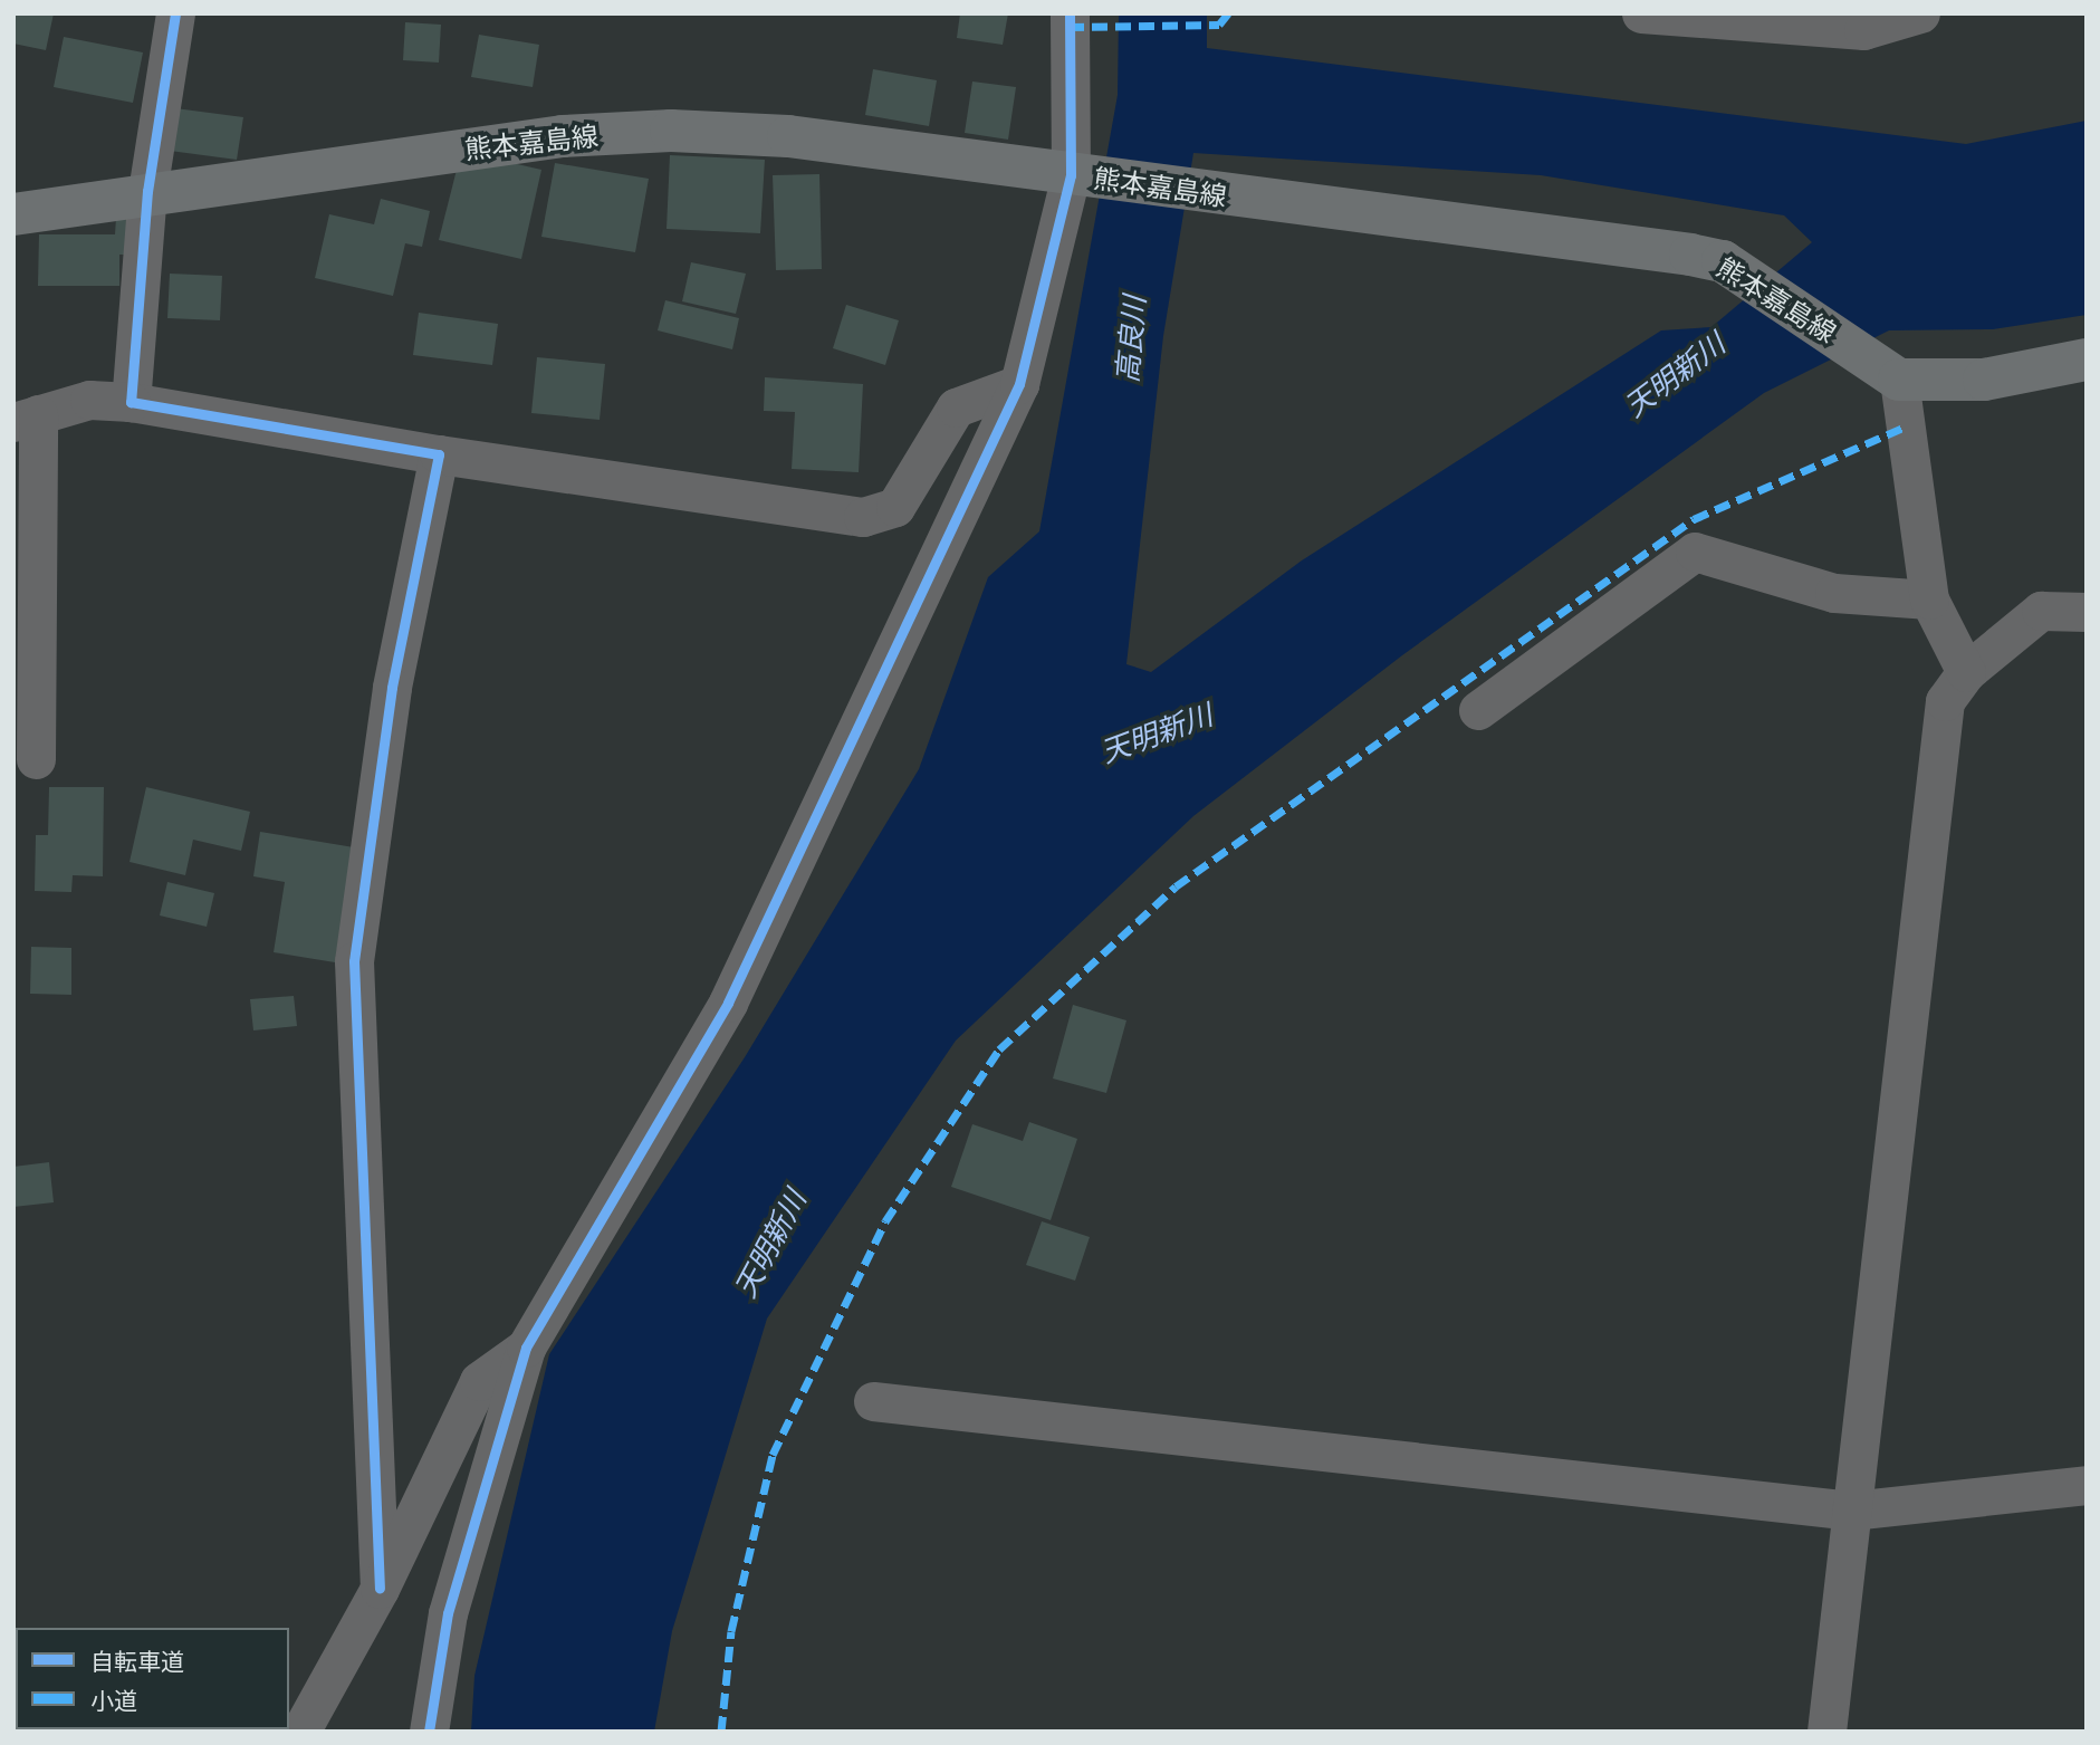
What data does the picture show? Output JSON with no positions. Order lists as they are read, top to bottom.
{
  "streets": {
    "main road": ["熊本嘉島線"]
  },
  "water": ["高良川", "天明新川"],
  "legend": ["自転車道", "小道"]
}
